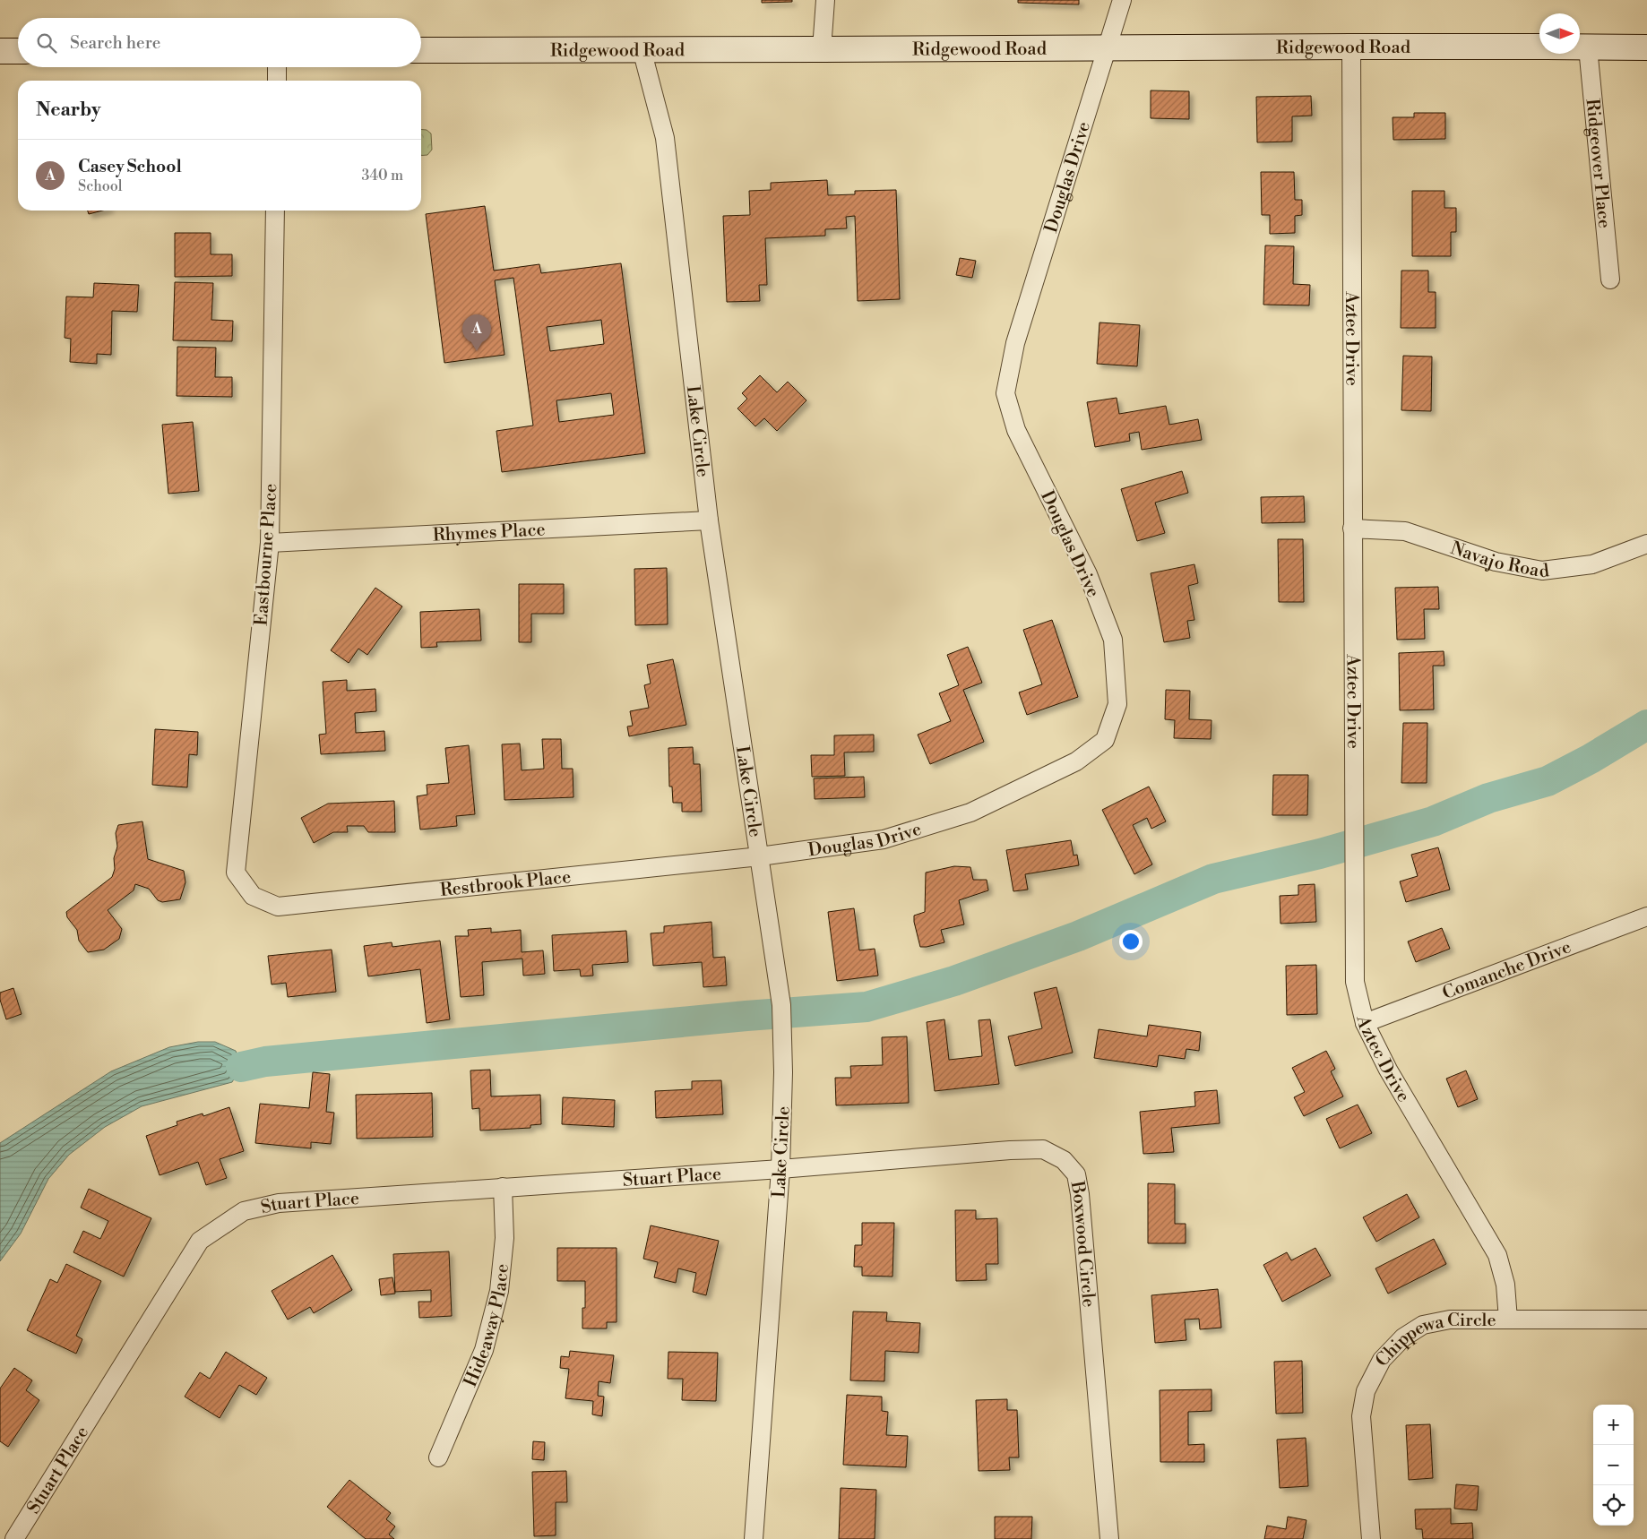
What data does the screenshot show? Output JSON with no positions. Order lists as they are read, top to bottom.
{
  "streets": {
    "street": [
      "Ridgewood Road",
      "Ridgeover Place",
      "Douglas Drive",
      "Aztec Drive",
      "Lake Circle",
      "Rhymes Place",
      "Eastbourne Place",
      "Navajo Road",
      "Restbrook Place",
      "Comanche Drive",
      "Stuart Place",
      "Boxwood Circle",
      "Hideaway Place",
      "Chippewa Circle"
    ]
  },
  "crossings": [
    ["Ridgewood Road", "Ridgeover Place"],
    ["Ridgewood Road", "Douglas Drive"],
    ["Ridgewood Road", "Aztec Drive"],
    ["Ridgewood Road", "Lake Circle"],
    ["Douglas Drive", "Lake Circle"],
    ["Douglas Drive", "Restbrook Place"],
    ["Aztec Drive", "Navajo Road"],
    ["Aztec Drive", "Comanche Drive"],
    ["Aztec Drive", "Chippewa Circle"],
    ["Lake Circle", "Rhymes Place"],
    ["Lake Circle", "Restbrook Place"],
    ["Lake Circle", "Stuart Place"],
    ["Lake Circle", "Boxwood Circle"],
    ["Rhymes Place", "Eastbourne Place"],
    ["Eastbourne Place", "Restbrook Place"],
    ["Stuart Place", "Boxwood Circle"],
    ["Stuart Place", "Hideaway Place"]
  ],
  "north": "right",
  "page": {
    "search": "Search here",
    "heading": "Nearby",
    "list": [
      {
        "mark": "A",
        "name": "Casey School",
        "note": "School",
        "value": "340 m"
      }
    ],
    "pins": "A",
    "map_buttons": ["+", "−"]
  }
}
